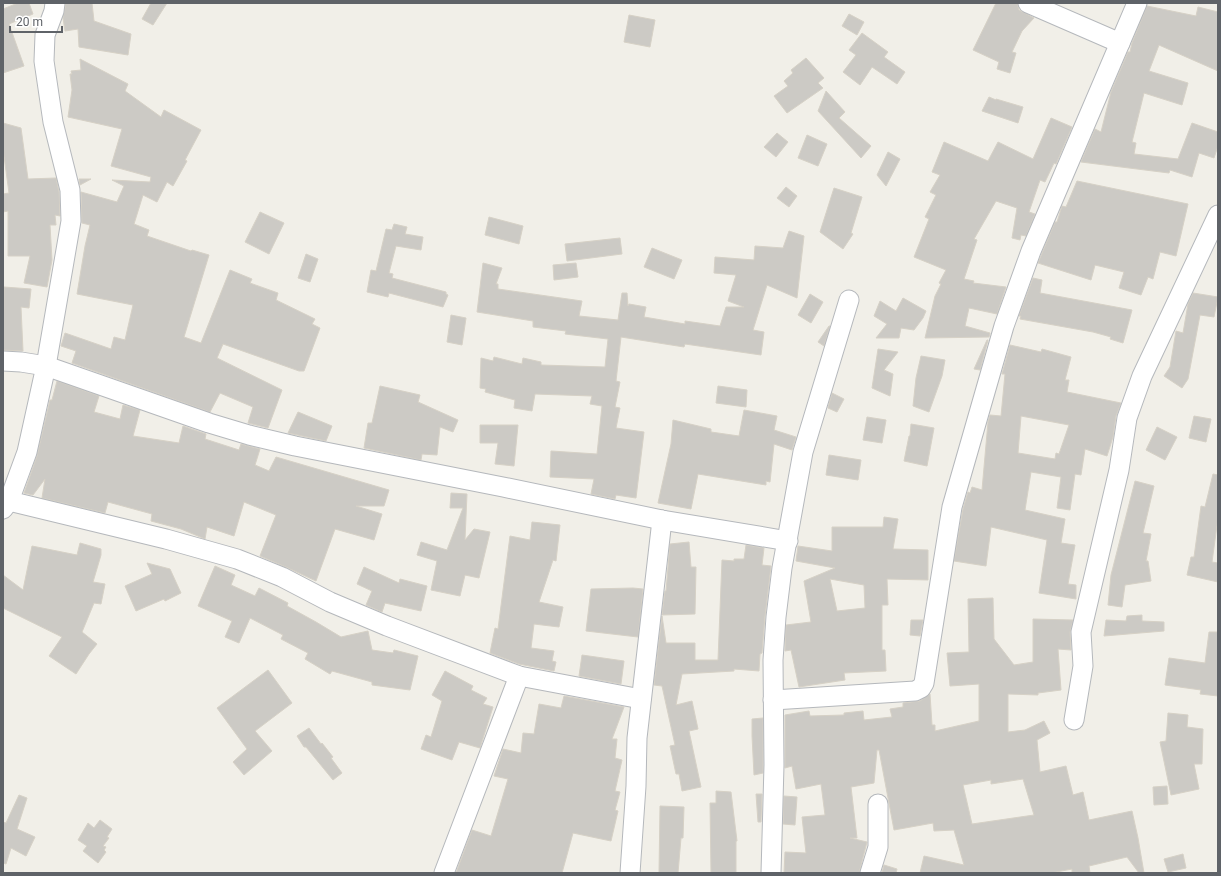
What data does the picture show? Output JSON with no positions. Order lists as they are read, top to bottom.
{
  "scale_bar": "20 m"
}
